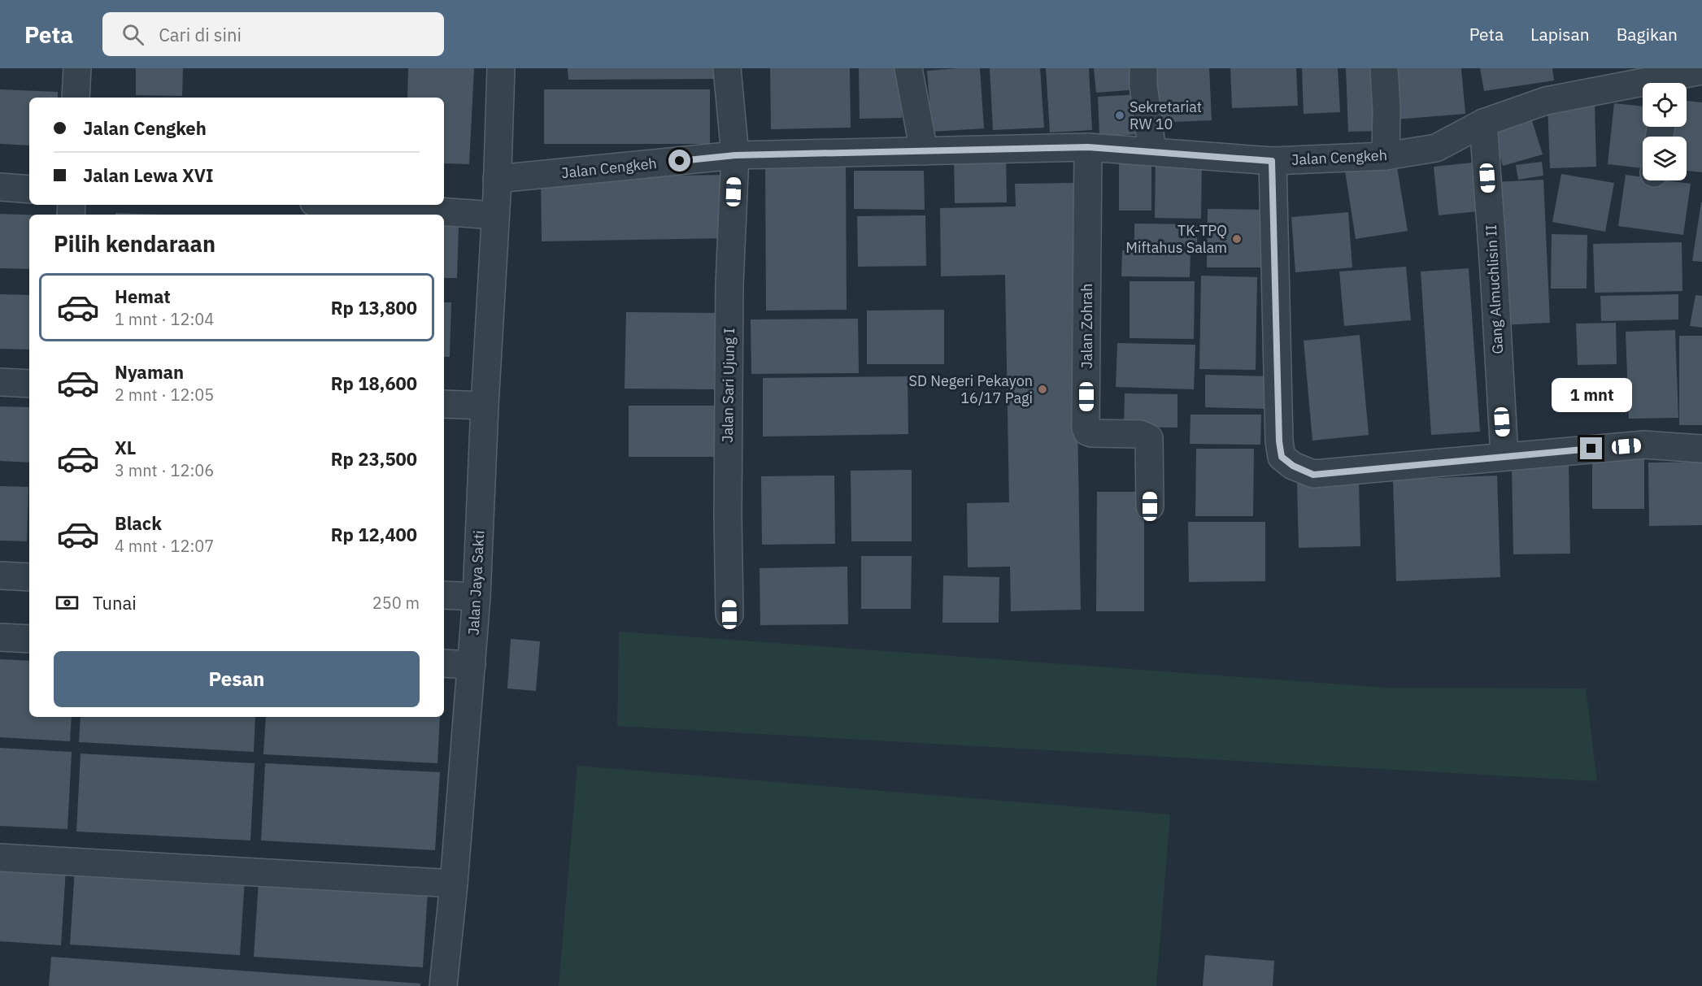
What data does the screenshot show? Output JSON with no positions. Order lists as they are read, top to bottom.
{
  "streets": {
    "street": [
      "Jalan Cengkeh",
      "Gang Almuchlisin II",
      "Jalan Zohrah",
      "Jalan Sari Ujung I",
      "Jalan Jaya Sakti"
    ]
  },
  "crossings": [
    ["Jalan Cengkeh", "Gang Almuchlisin II"],
    ["Jalan Cengkeh", "Jalan Zohrah"],
    ["Jalan Cengkeh", "Jalan Sari Ujung I"],
    ["Jalan Cengkeh", "Jalan Jaya Sakti"]
  ],
  "places": ["Sekretariat RW 10", "TK-TPQ Miftahus Salam", "SD Negeri Pekayon 16/17 Pagi"],
  "page": {
    "header": "Peta",
    "search": "Cari di sini",
    "nav": ["Peta", "Lapisan", "Bagikan"],
    "banner": ["Jalan Cengkeh", "Jalan Lewa XVI"],
    "heading": "Pilih kendaraan",
    "list": [
      {
        "name": "Hemat",
        "note": "1 mnt · 12:04",
        "value": "Rp 13,800"
      },
      {
        "name": "Nyaman",
        "note": "2 mnt · 12:05",
        "value": "Rp 18,600"
      },
      {
        "name": "XL",
        "note": "3 mnt · 12:06",
        "value": "Rp 23,500"
      },
      {
        "name": "Black",
        "note": "4 mnt · 12:07",
        "value": "Rp 12,400"
      }
    ],
    "bubble": "1 mnt",
    "pay": ["Tunai", "250 m"],
    "buttons": "Pesan"
  }
}
